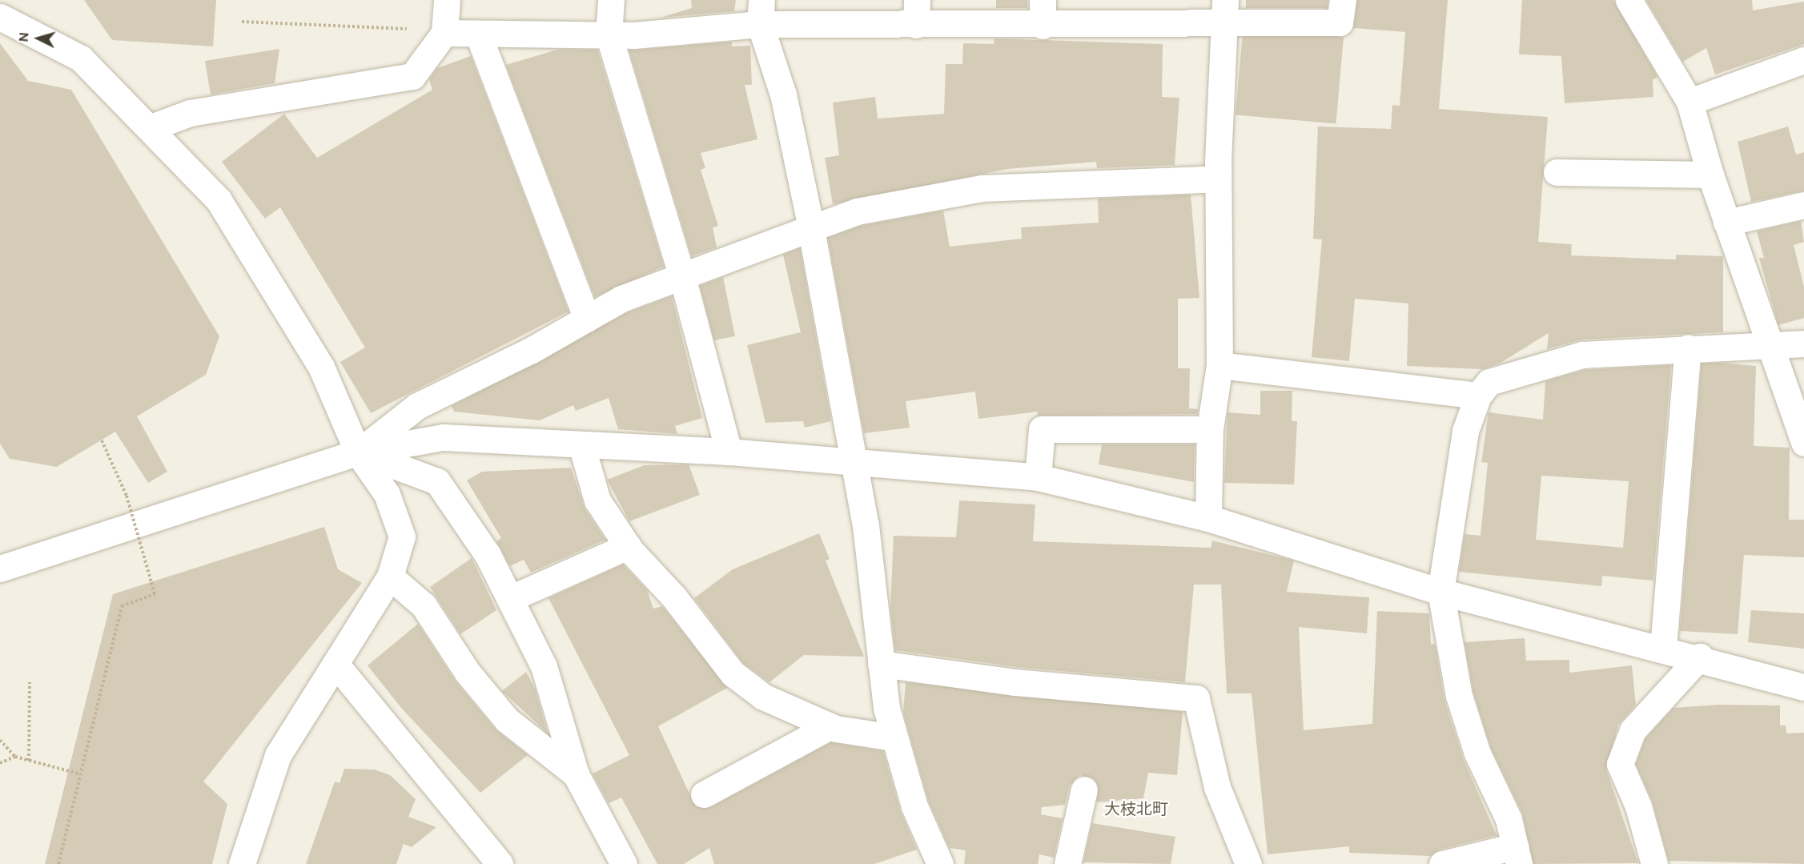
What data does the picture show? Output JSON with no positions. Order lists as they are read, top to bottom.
{
  "districts": ["大枝北町"],
  "north": "left"
}
